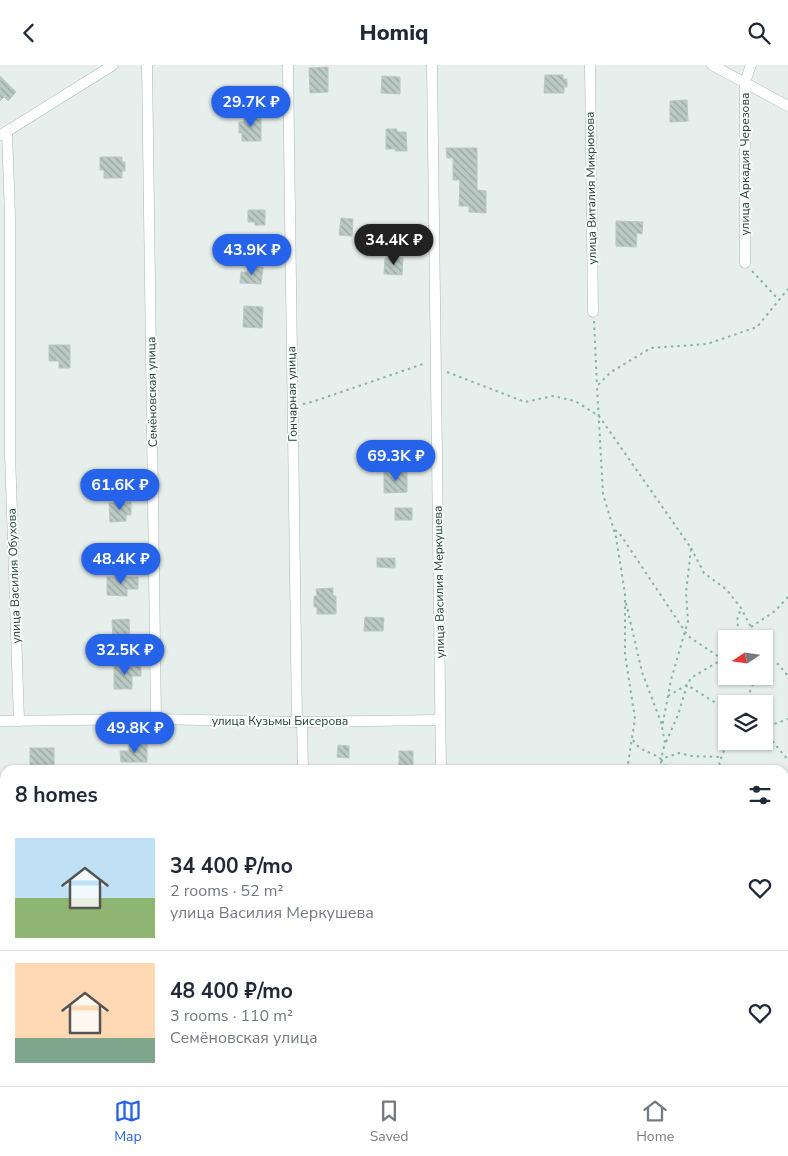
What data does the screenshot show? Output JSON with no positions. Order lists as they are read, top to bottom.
{
  "streets": {
    "street": [
      "улица Аркадия Черезова",
      "улица Виталия Микрюкова",
      "Семёновская улица",
      "Гончарная улица",
      "улица Василия Обухова",
      "улица Василия Меркушева",
      "улица Кузьмы Бисерова"
    ]
  },
  "crossings": [
    ["Семёновская улица", "улица Кузьмы Бисерова"],
    ["Гончарная улица", "улица Кузьмы Бисерова"],
    ["улица Василия Обухова", "улица Кузьмы Бисерова"],
    ["улица Василия Меркушева", "улица Кузьмы Бисерова"]
  ],
  "north": "left",
  "page": {
    "header": "Homiq",
    "price": [
      "29.7K ₽",
      "34.4K ₽",
      "43.9K ₽",
      "69.3K ₽",
      "61.6K ₽",
      "48.4K ₽",
      "32.5K ₽",
      "49.8K ₽"
    ],
    "heading": "8 homes",
    "list": [
      {
        "name": "34 400 ₽/mo",
        "note": "2 rooms · 52 m² · улица Василия Меркушева"
      },
      {
        "name": "48 400 ₽/mo",
        "note": "3 rooms · 110 m² · Семёновская улица"
      }
    ],
    "tabs": ["Map", "Saved", "Home"]
  }
}
